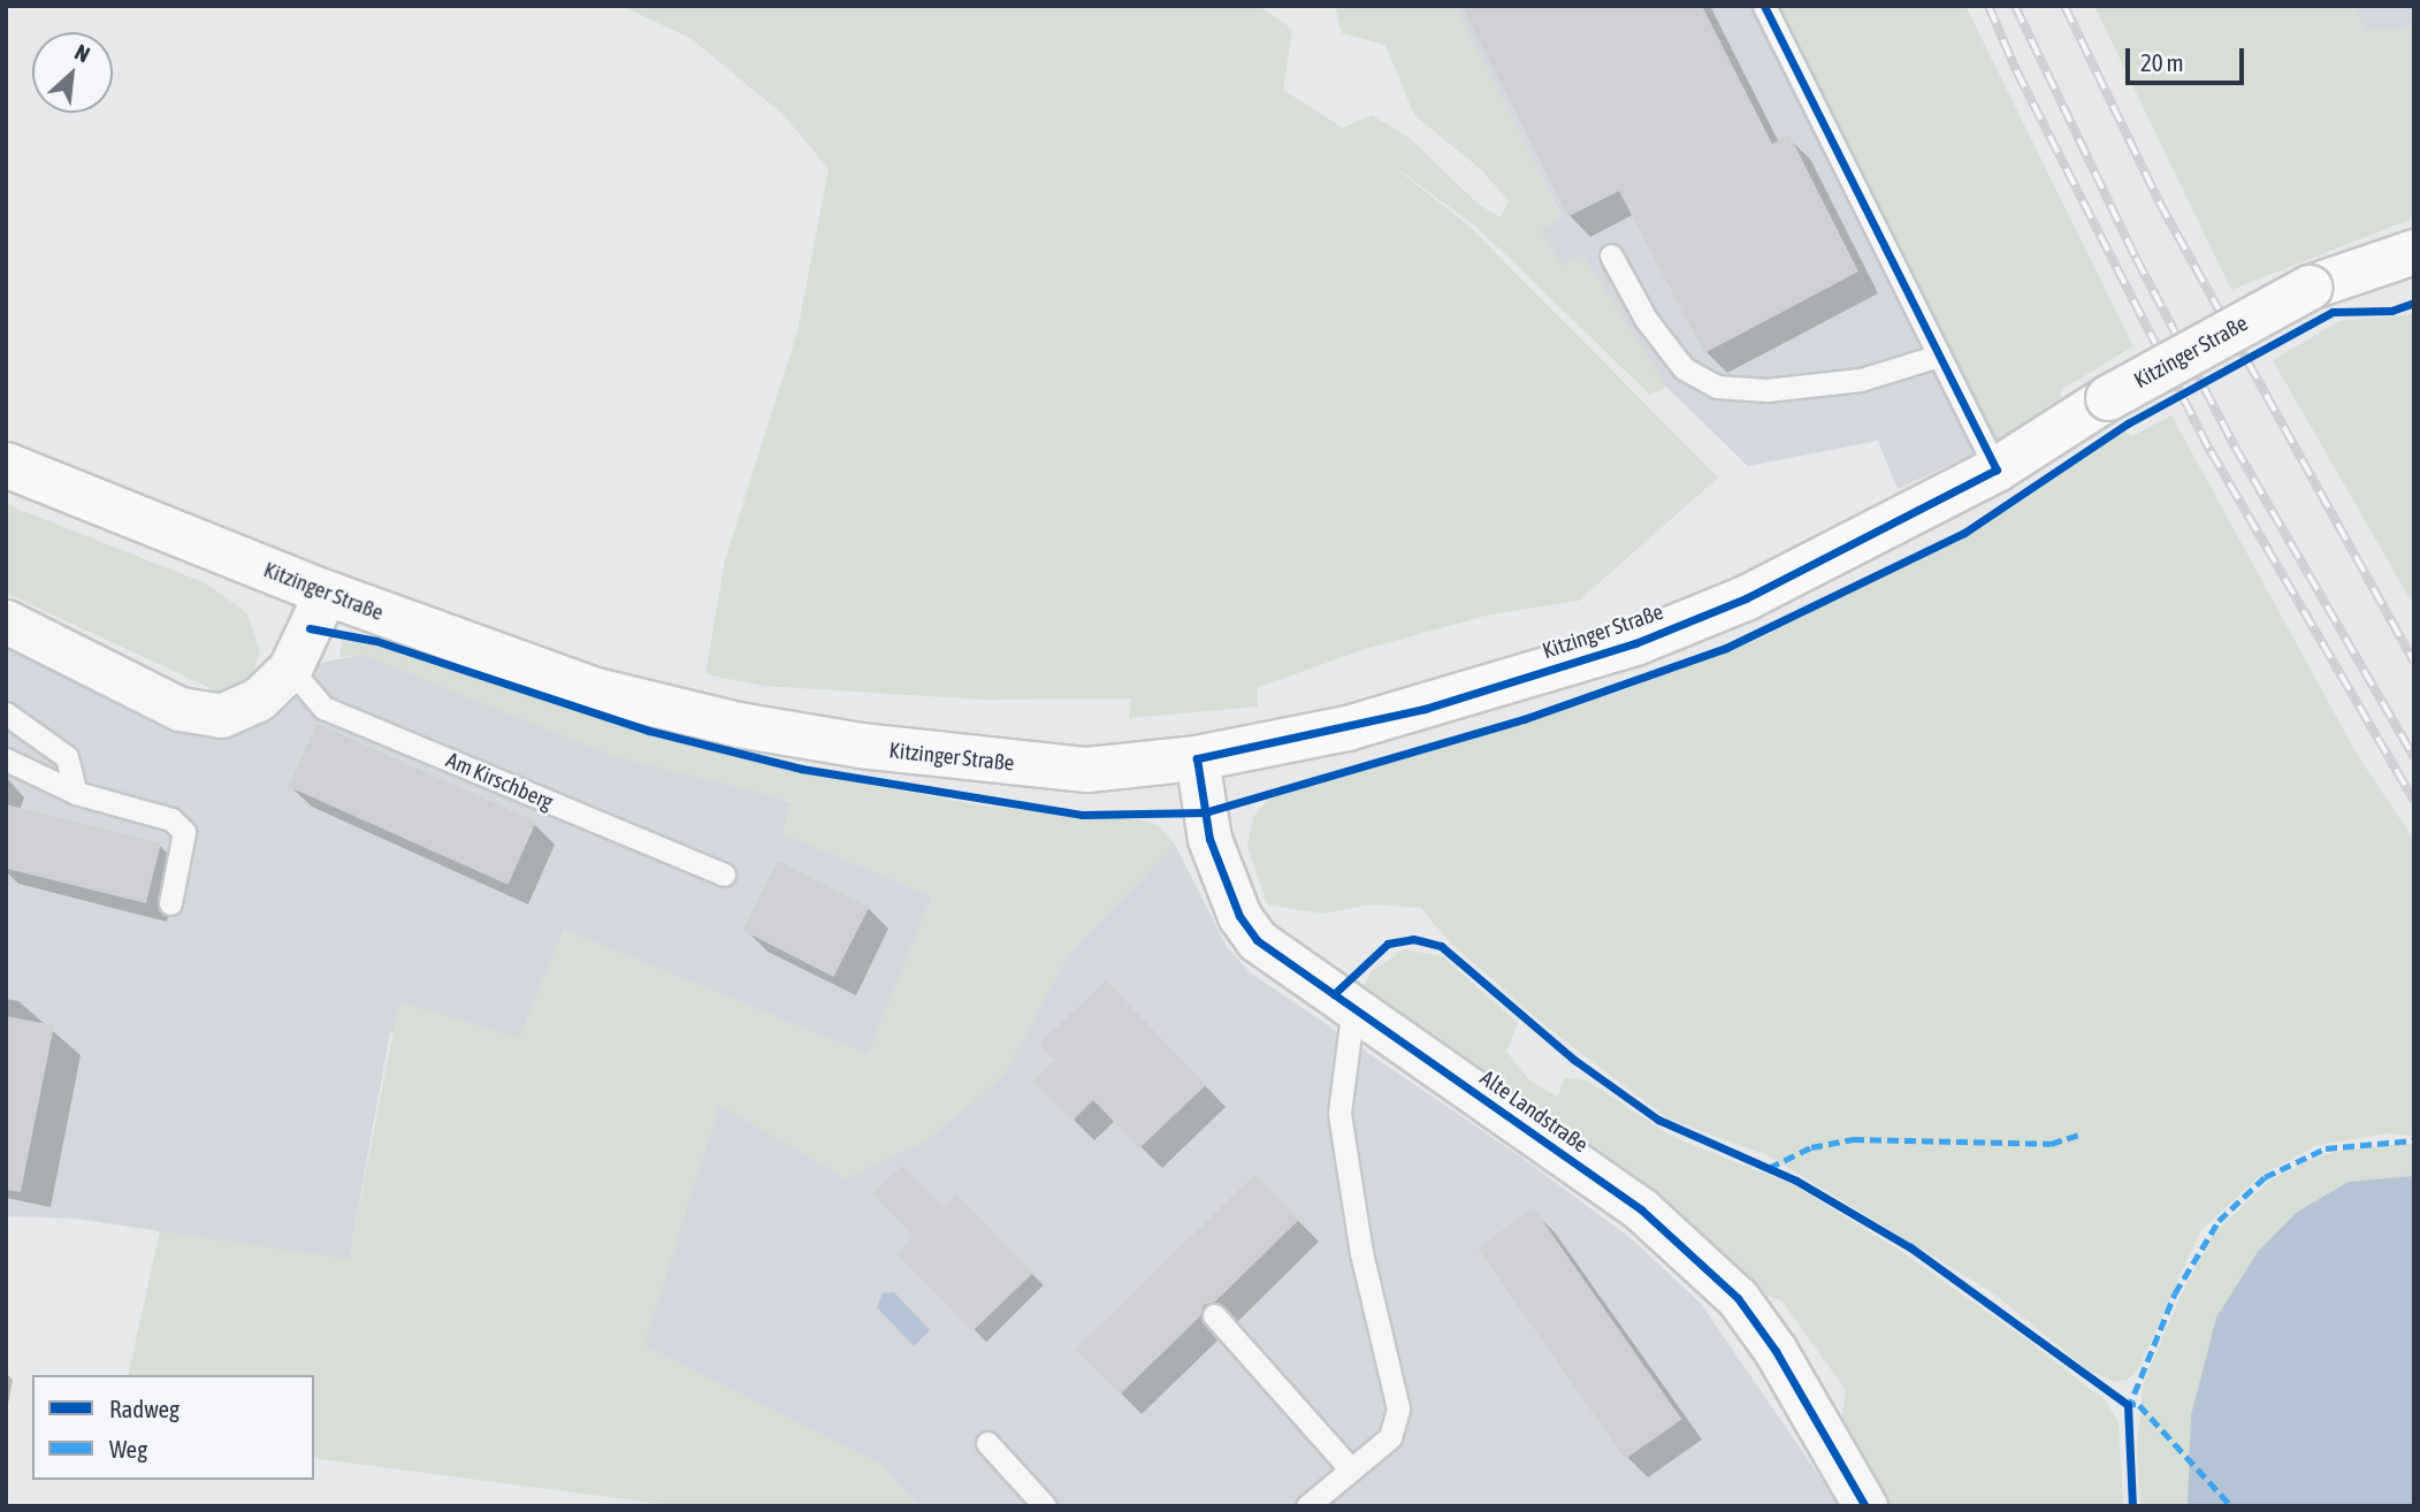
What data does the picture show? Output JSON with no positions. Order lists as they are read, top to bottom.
{
  "streets": {
    "street": ["Kitzinger Straße", "Alte Landstraße"],
    "lane": ["Am Kirschberg"]
  },
  "crossings": [
    ["Kitzinger Straße", "Alte Landstraße"]
  ],
  "legend": ["Radweg", "Weg"],
  "scale_bar": "20 m",
  "north": "top right"
}
